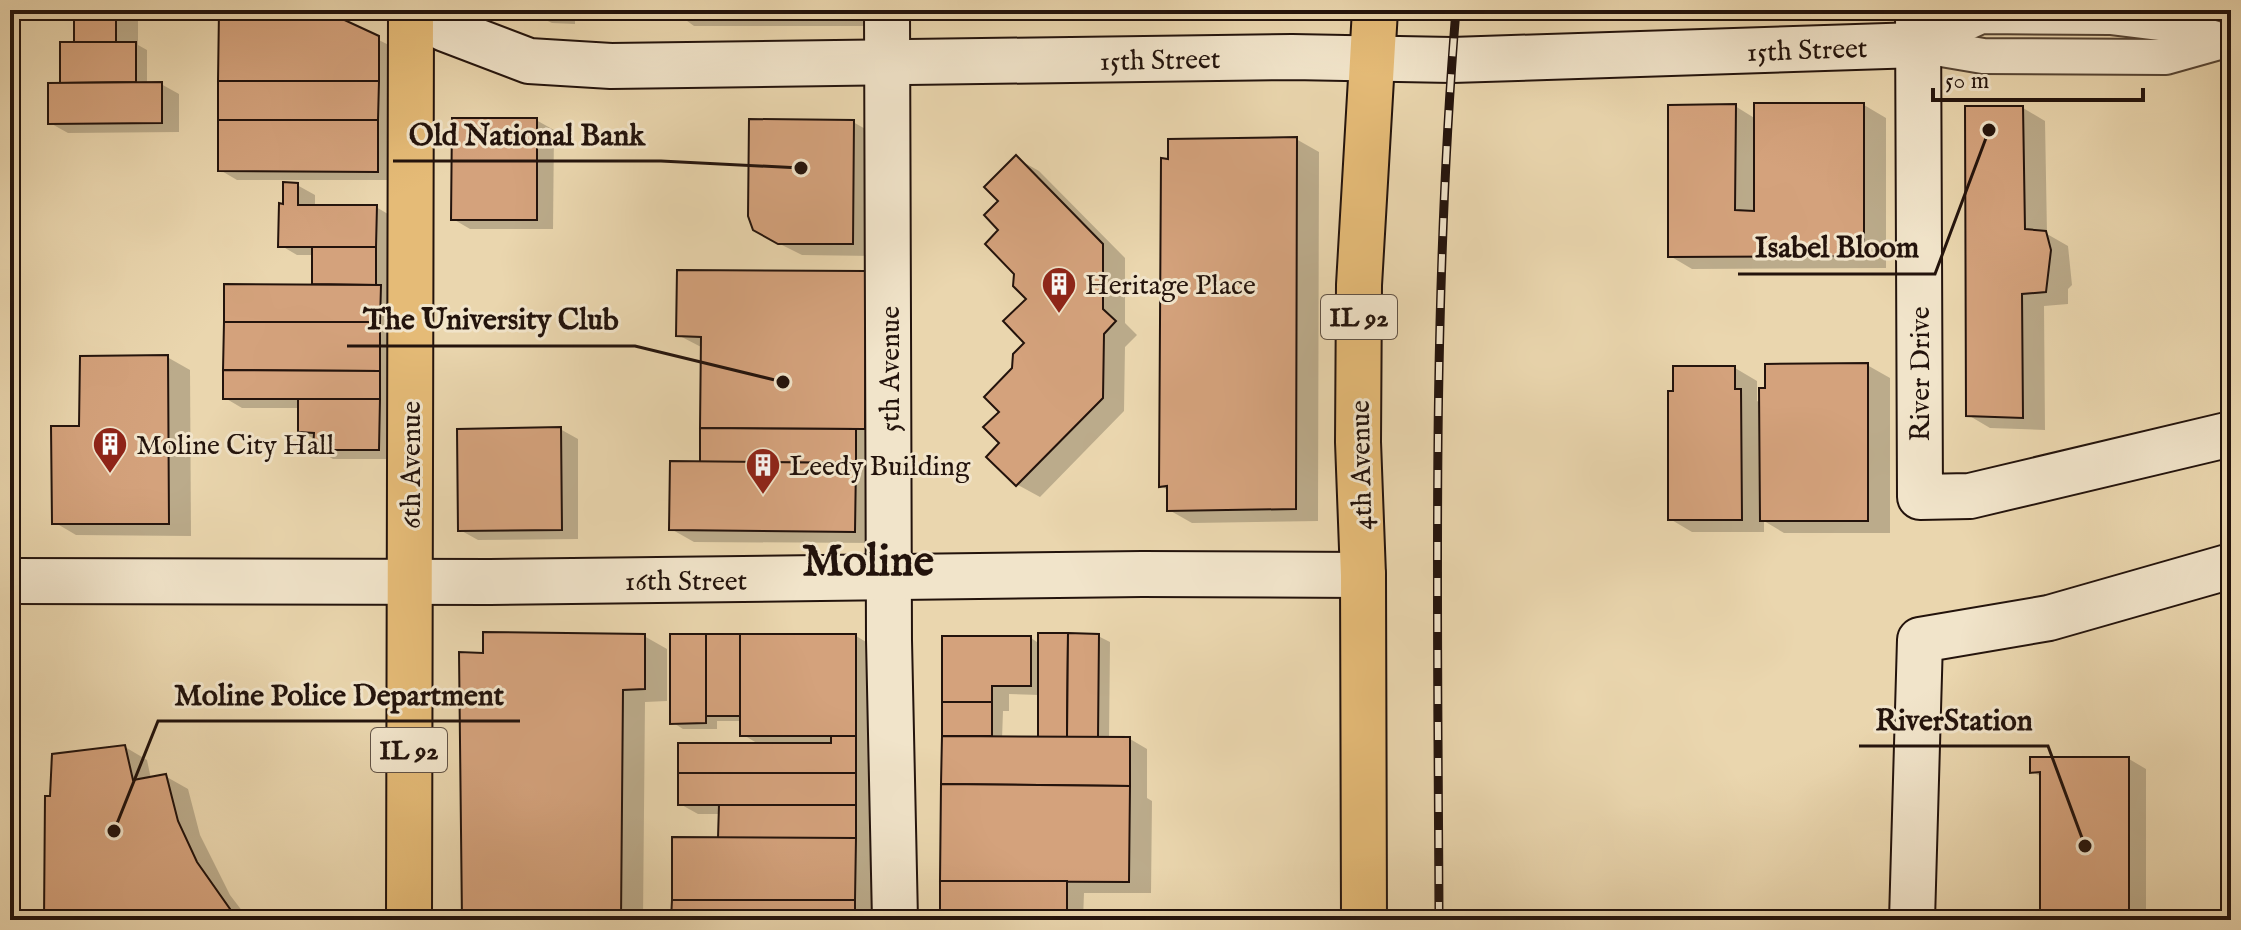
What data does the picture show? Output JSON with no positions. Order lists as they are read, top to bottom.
{
  "streets": {
    "main road": ["IL 92", "6th Avenue", "4th Avenue"],
    "street": [
      "15th Street",
      "5th Avenue",
      "River Drive",
      "16th Street"
    ]
  },
  "crossings": [
    ["15th Street", "5th Avenue"],
    ["15th Street", "River Drive"],
    ["15th Street", "6th Avenue"],
    ["15th Street", "4th Avenue"],
    ["5th Avenue", "16th Street"],
    ["6th Avenue", "16th Street"],
    ["4th Avenue", "16th Street"]
  ],
  "districts": ["Moline"],
  "places": {
    "other": [
      "Isabel Bloom",
      "Old National Bank",
      "The University Club",
      "Moline Police Department",
      "RiverStation"
    ],
    "building": ["Heritage Place", "Moline City Hall", "Leedy Building"]
  },
  "scale_bar": "50 m"
}
